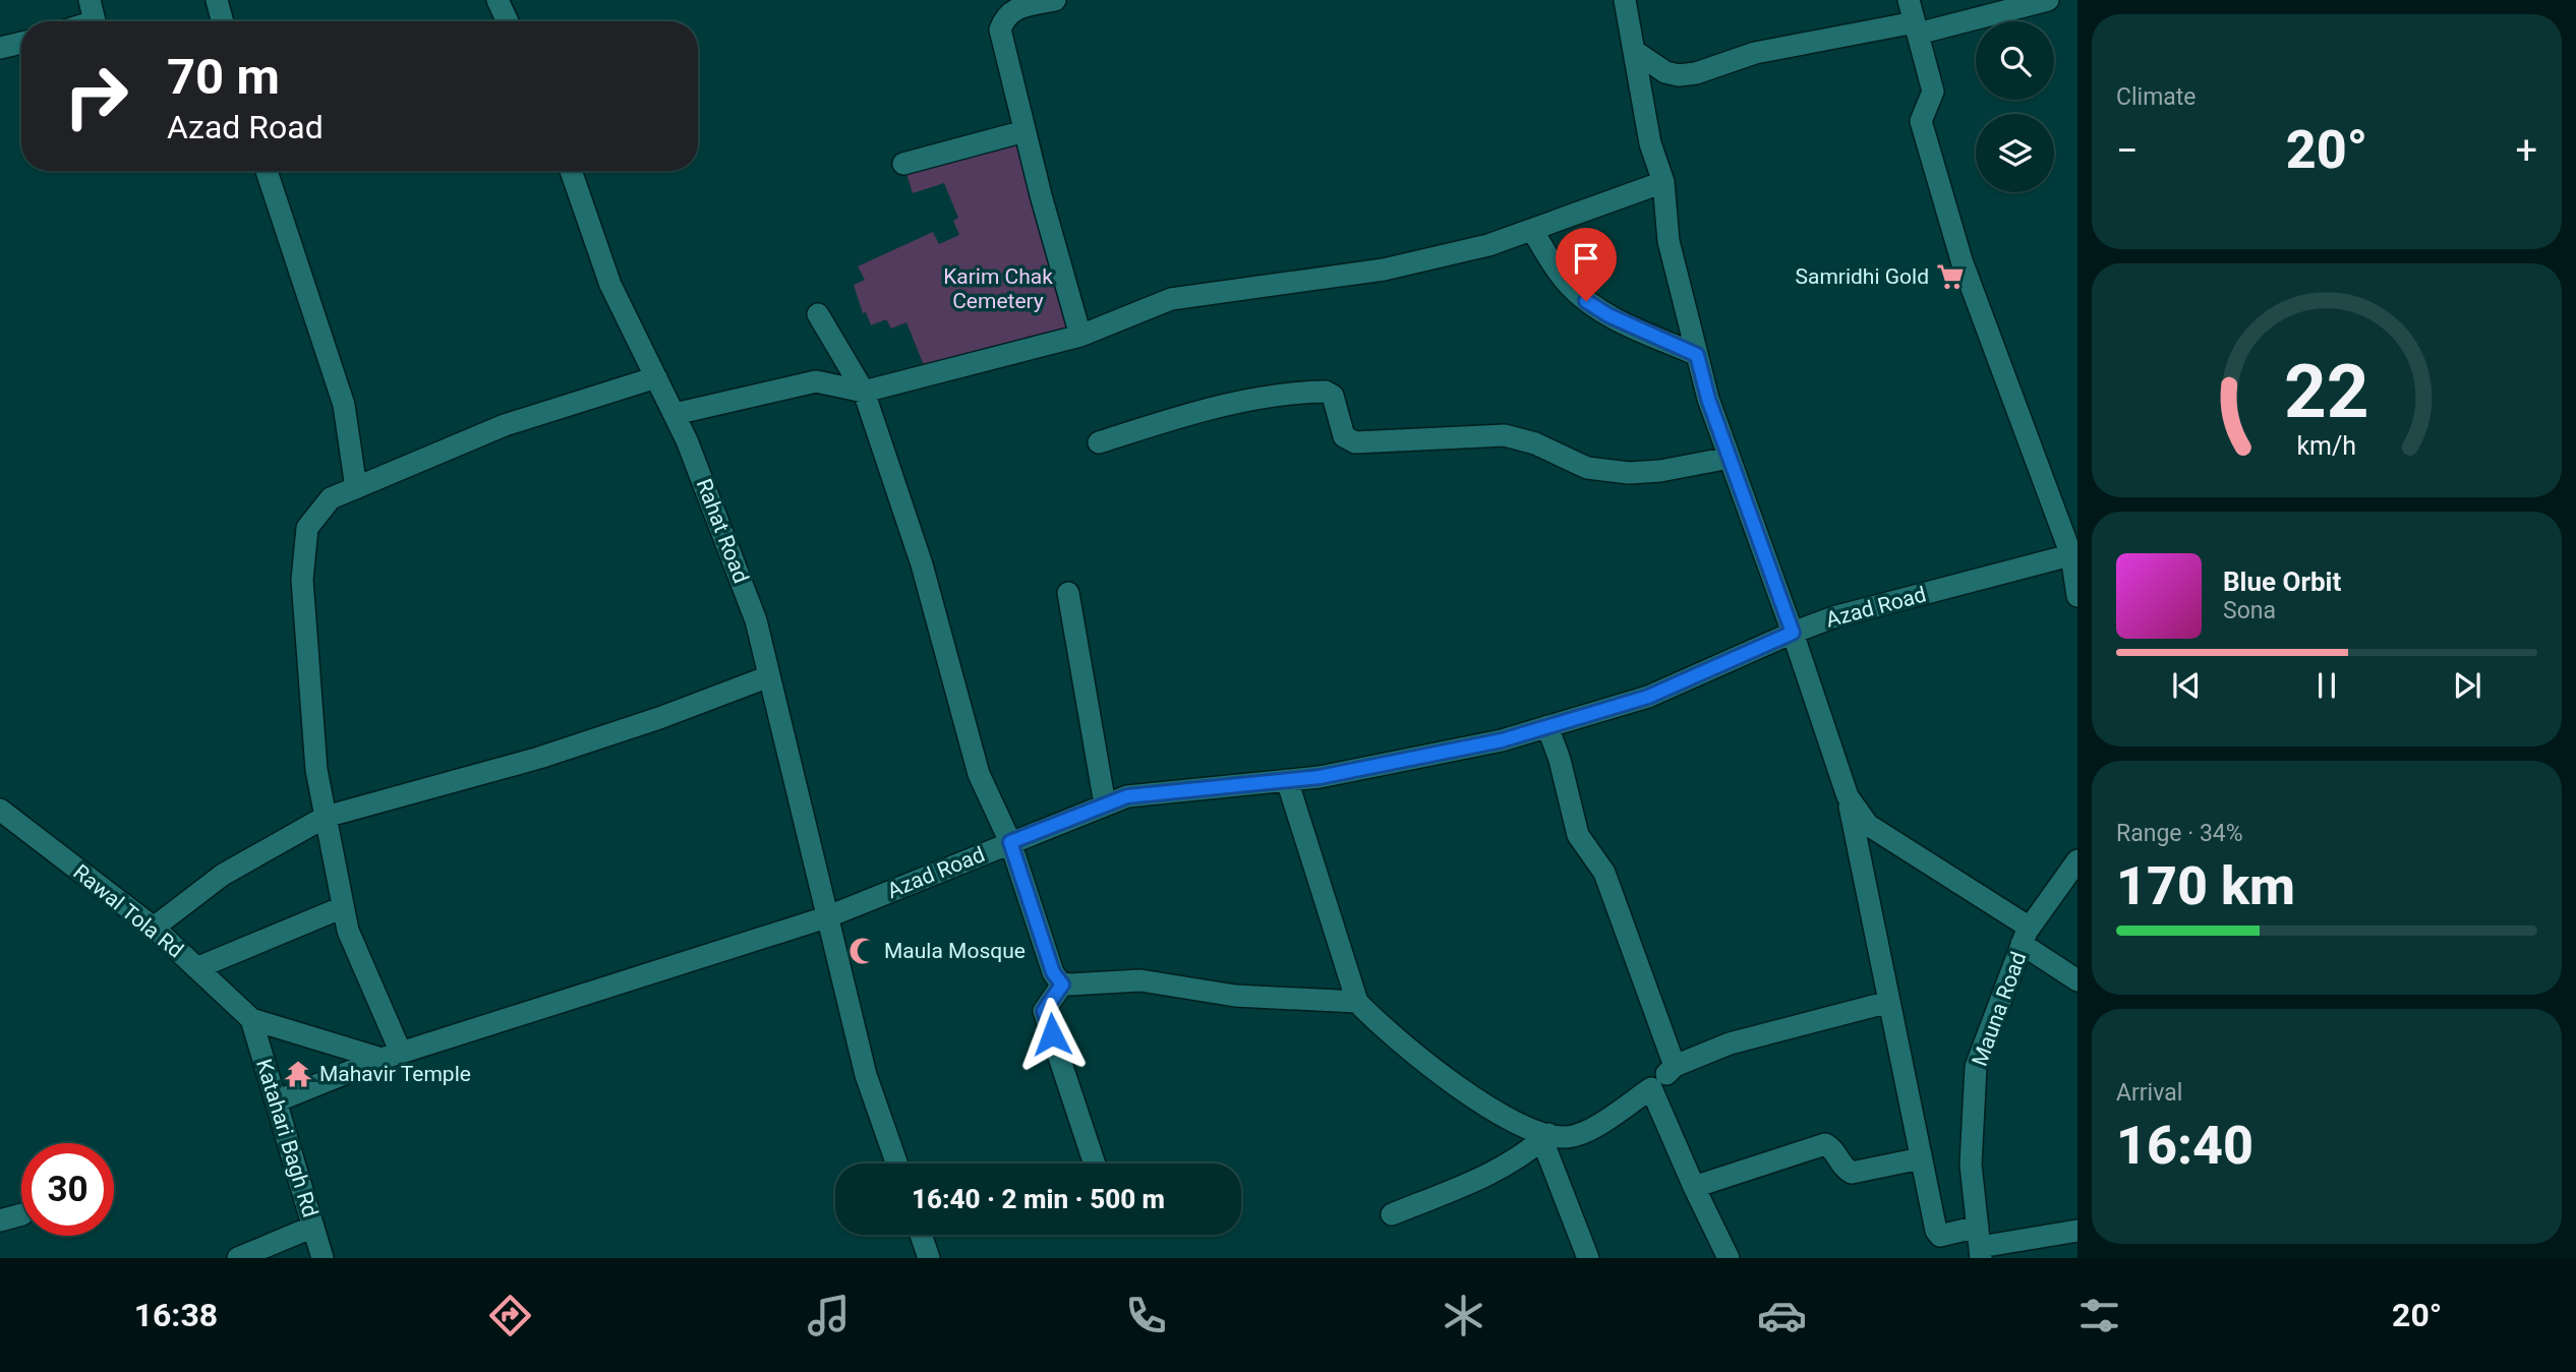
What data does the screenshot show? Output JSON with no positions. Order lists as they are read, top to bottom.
{
  "streets": {
    "street": [
      "Rahat Road",
      "Azad Road",
      "Rawal Tola Rd",
      "Mauna Road",
      "Katahari Bagh Rd"
    ]
  },
  "crossings": [
    ["Rahat Road", "Azad Road"],
    ["Azad Road", "Katahari Bagh Rd"],
    ["Rawal Tola Rd", "Katahari Bagh Rd"]
  ],
  "parks": ["Karim Chak Cemetery"],
  "places": {
    "supermarket": ["Samridhi Gold"],
    "mosque": ["Maula Mosque"],
    "temple": ["Mahavir Temple"]
  },
  "page": {
    "tile": [
      "Climate",
      ["Range · 34%", "170 km"],
      ["Arrival", "16:40"]
    ],
    "turn": ["70 m", "Azad Road"],
    "heat": ["−", "20°", "+"],
    "song": ["Blue Orbit", "Sona"],
    "limit": "30",
    "trip": "16:40 · 2 min · 500 m",
    "tabs": ["16:38", "20°"],
    "gauge": ["22", "km/h"]
  }
}
